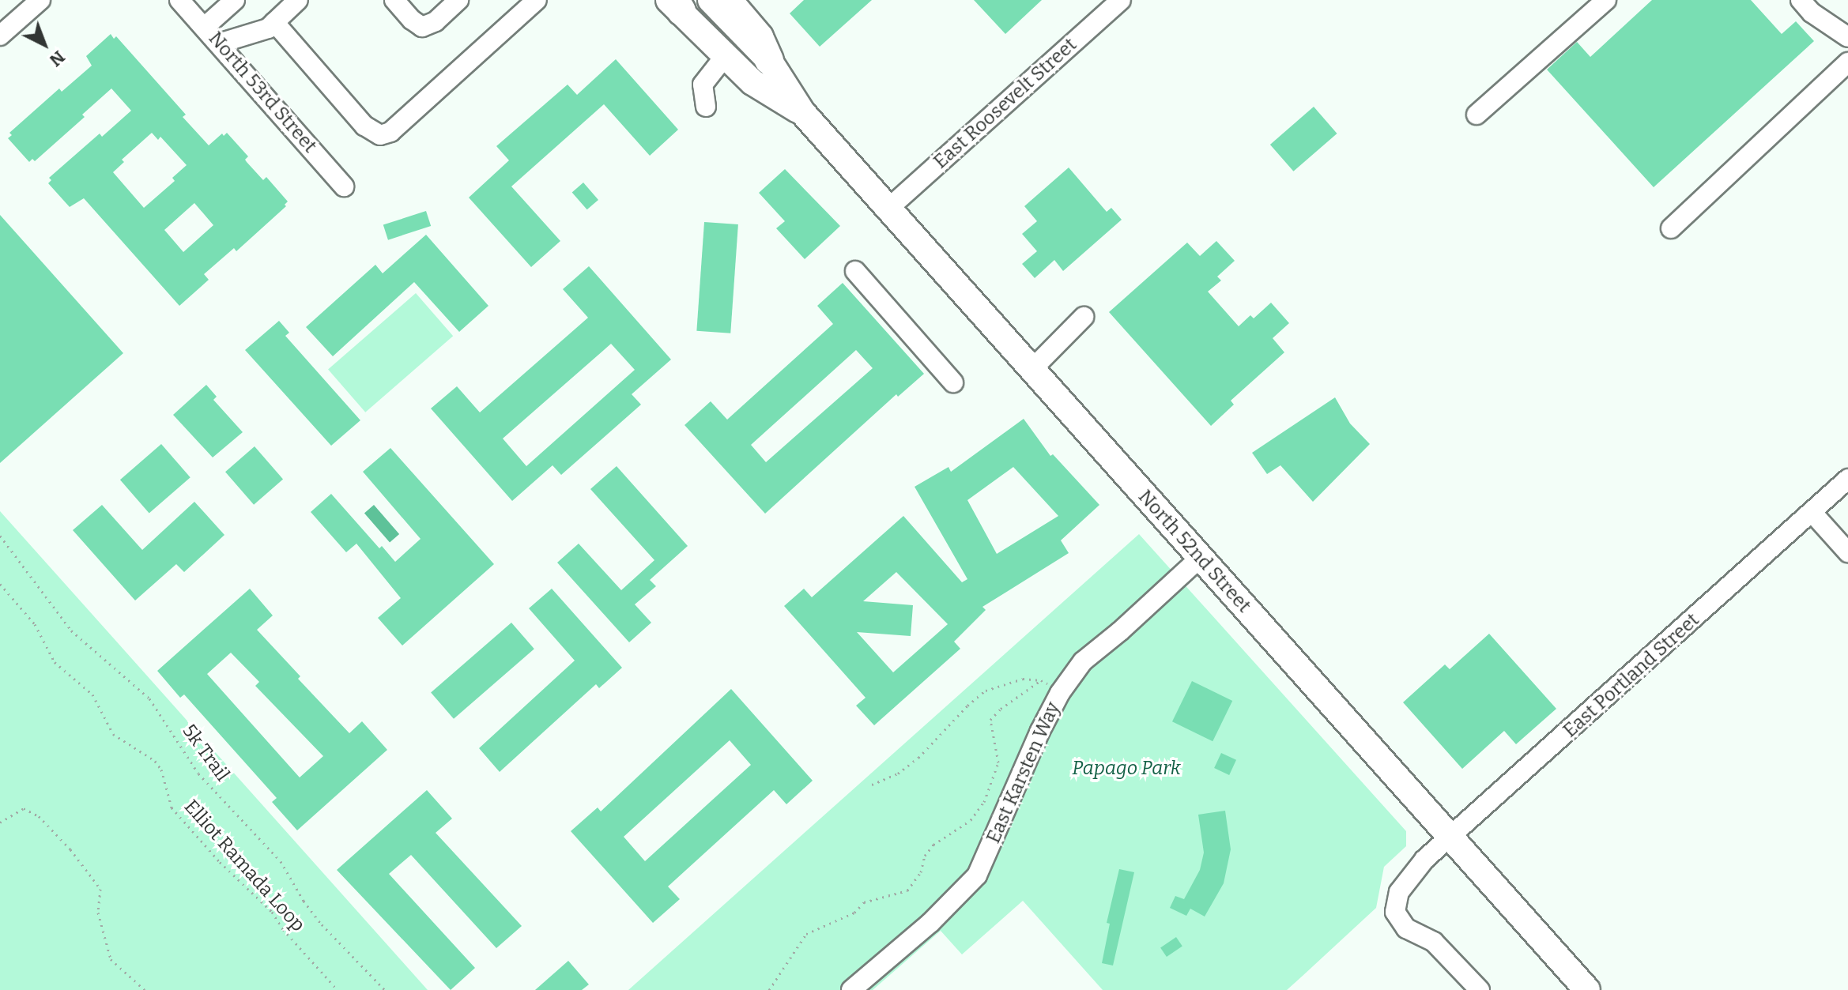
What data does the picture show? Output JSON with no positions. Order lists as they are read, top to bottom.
{
  "streets": {
    "main road": ["North 52nd Street"],
    "street": [
      "North 53rd Street",
      "East Roosevelt Street",
      "East Portland Street",
      "East Karsten Way"
    ],
    "path": ["5k Trail", "Elliot Ramada Loop"]
  },
  "crossings": [
    ["East Roosevelt Street", "North 52nd Street"],
    ["North 52nd Street", "East Portland Street"],
    ["North 52nd Street", "East Karsten Way"]
  ],
  "parks": ["Papago Park"],
  "north": "bottom right"
}
